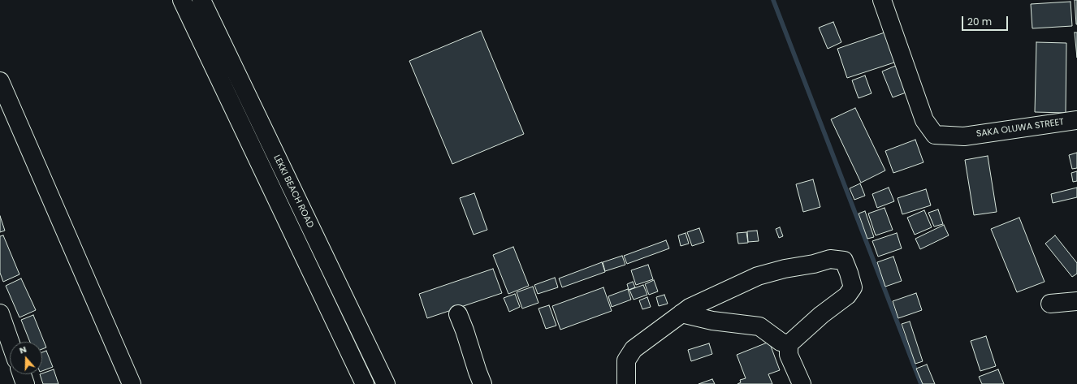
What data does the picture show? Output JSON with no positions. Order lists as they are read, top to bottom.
{
  "streets": {
    "main road": ["SAKA OLUWA STREET", "LEKKI BEACH ROAD"]
  },
  "scale_bar": "20 m",
  "north": "top"
}
